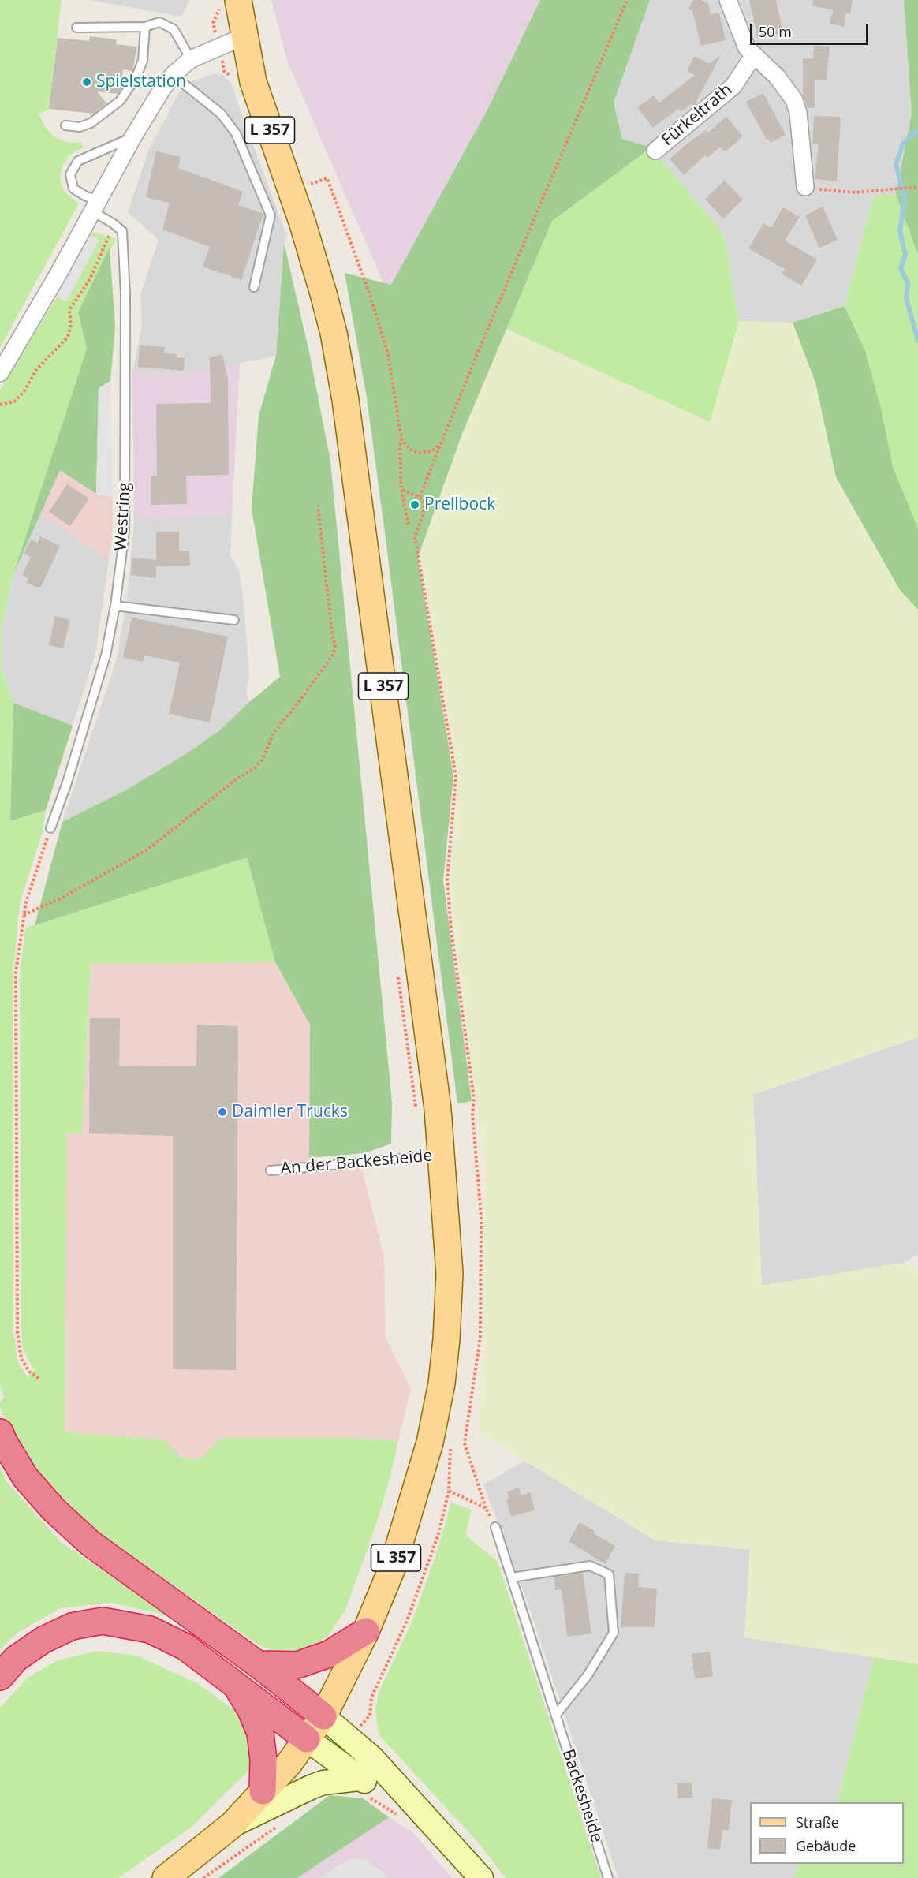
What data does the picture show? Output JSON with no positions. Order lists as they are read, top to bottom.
{
  "streets": {
    "main road": ["L 357"],
    "street": ["Fürkeltrath"],
    "lane": ["Westring", "An der Backesheide", "Backesheide"]
  },
  "crossings": [
    ["L 357", "An der Backesheide"]
  ],
  "places": ["Spielstation", "Prellbock", "Daimler Trucks"],
  "legend": ["Straße", "Gebäude"],
  "scale_bar": "50 m"
}
